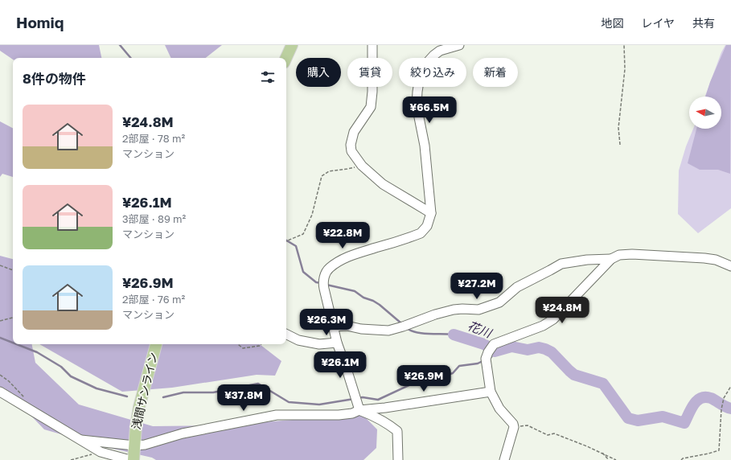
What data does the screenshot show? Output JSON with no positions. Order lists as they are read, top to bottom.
{
  "streets": {
    "main road": ["浅間サンライン"]
  },
  "water": ["花川"],
  "north": "left",
  "page": {
    "header": "Homiq",
    "nav": ["地図", "レイヤ", "共有"],
    "chip": [
      "購入",
      "賃貸",
      "絞り込み",
      "新着"
    ],
    "heading": "8件の物件",
    "price": [
      "¥66.5M",
      "¥22.8M",
      "¥27.2M",
      "¥24.8M",
      "¥26.3M",
      "¥26.1M",
      "¥26.9M",
      "¥37.8M"
    ],
    "list": [
      {
        "name": "¥24.8M",
        "note": "2部屋 · 78 m² · マンション"
      },
      {
        "name": "¥26.1M",
        "note": "3部屋 · 89 m² · マンション"
      },
      {
        "name": "¥26.9M",
        "note": "2部屋 · 76 m² · マンション"
      }
    ]
  }
}
